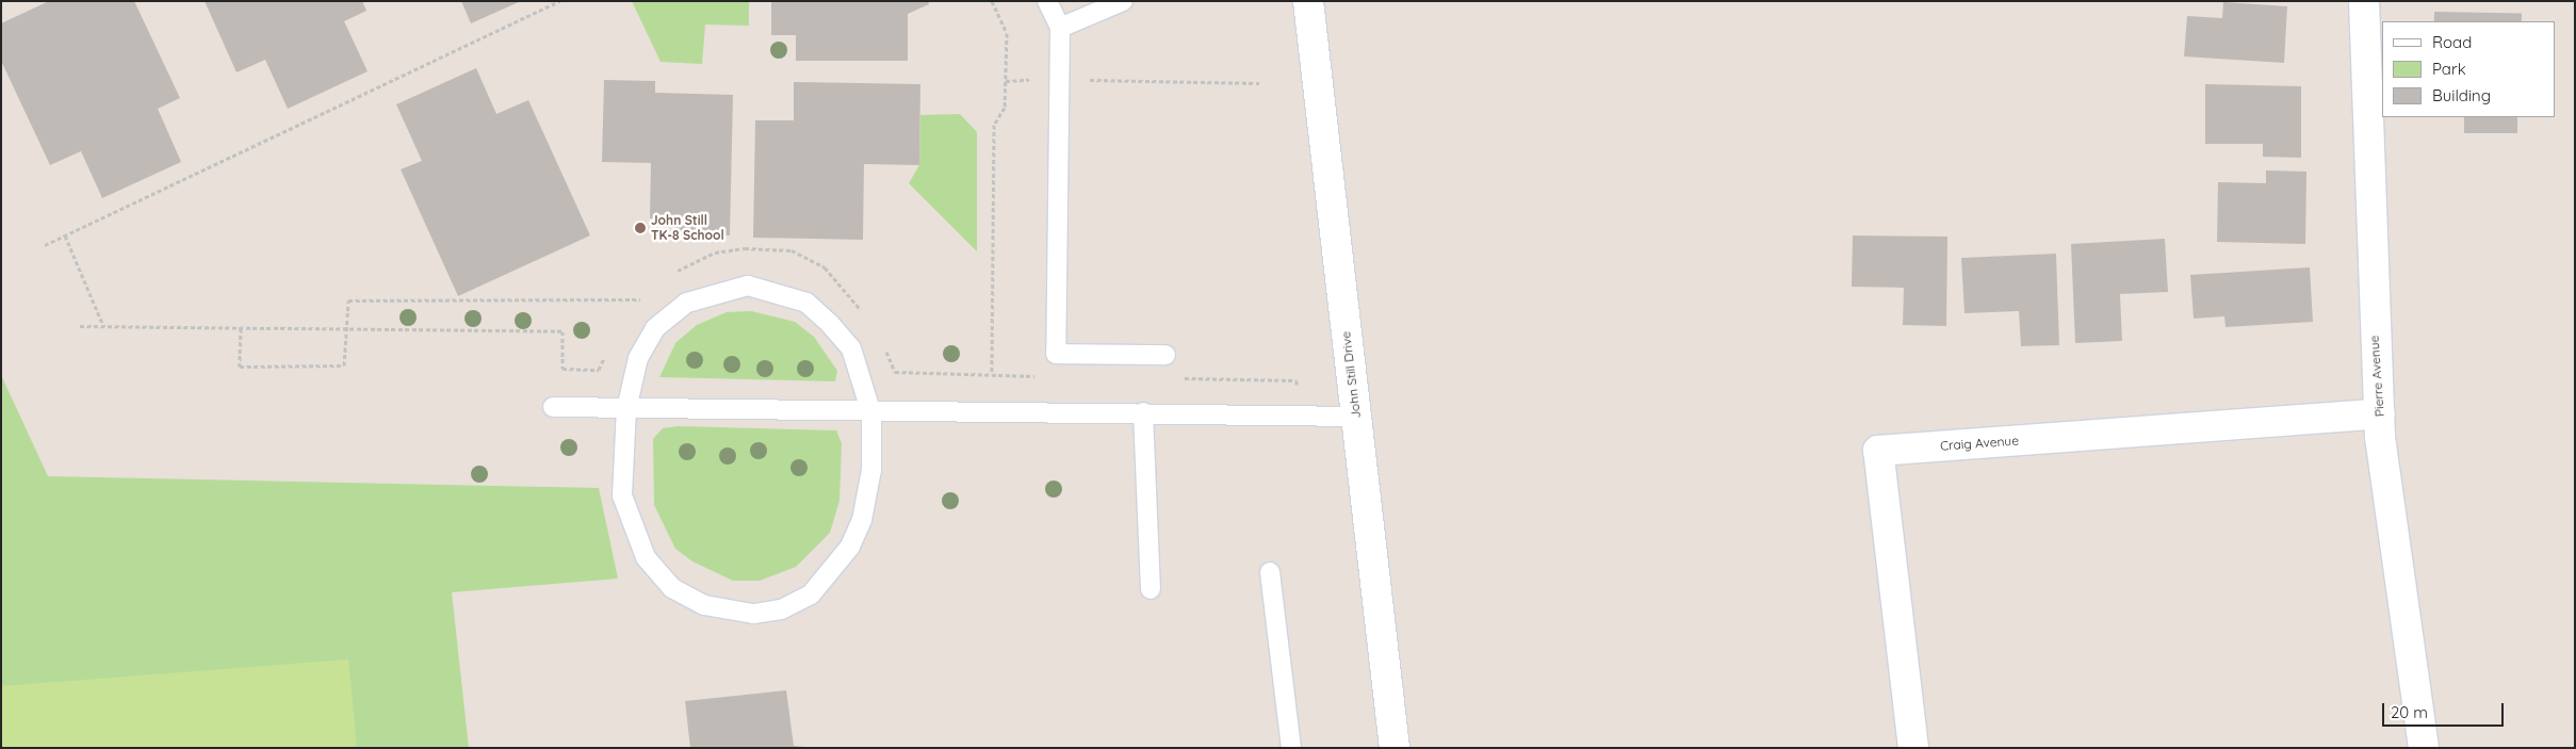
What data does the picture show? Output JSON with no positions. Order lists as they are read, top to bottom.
{
  "streets": {
    "street": ["John Still Drive", "Pierre Avenue", "Craig Avenue"]
  },
  "crossings": [
    ["Pierre Avenue", "Craig Avenue"]
  ],
  "places": ["John Still TK-8 School"],
  "legend": ["Road", "Park", "Building"],
  "scale_bar": "20 m"
}
